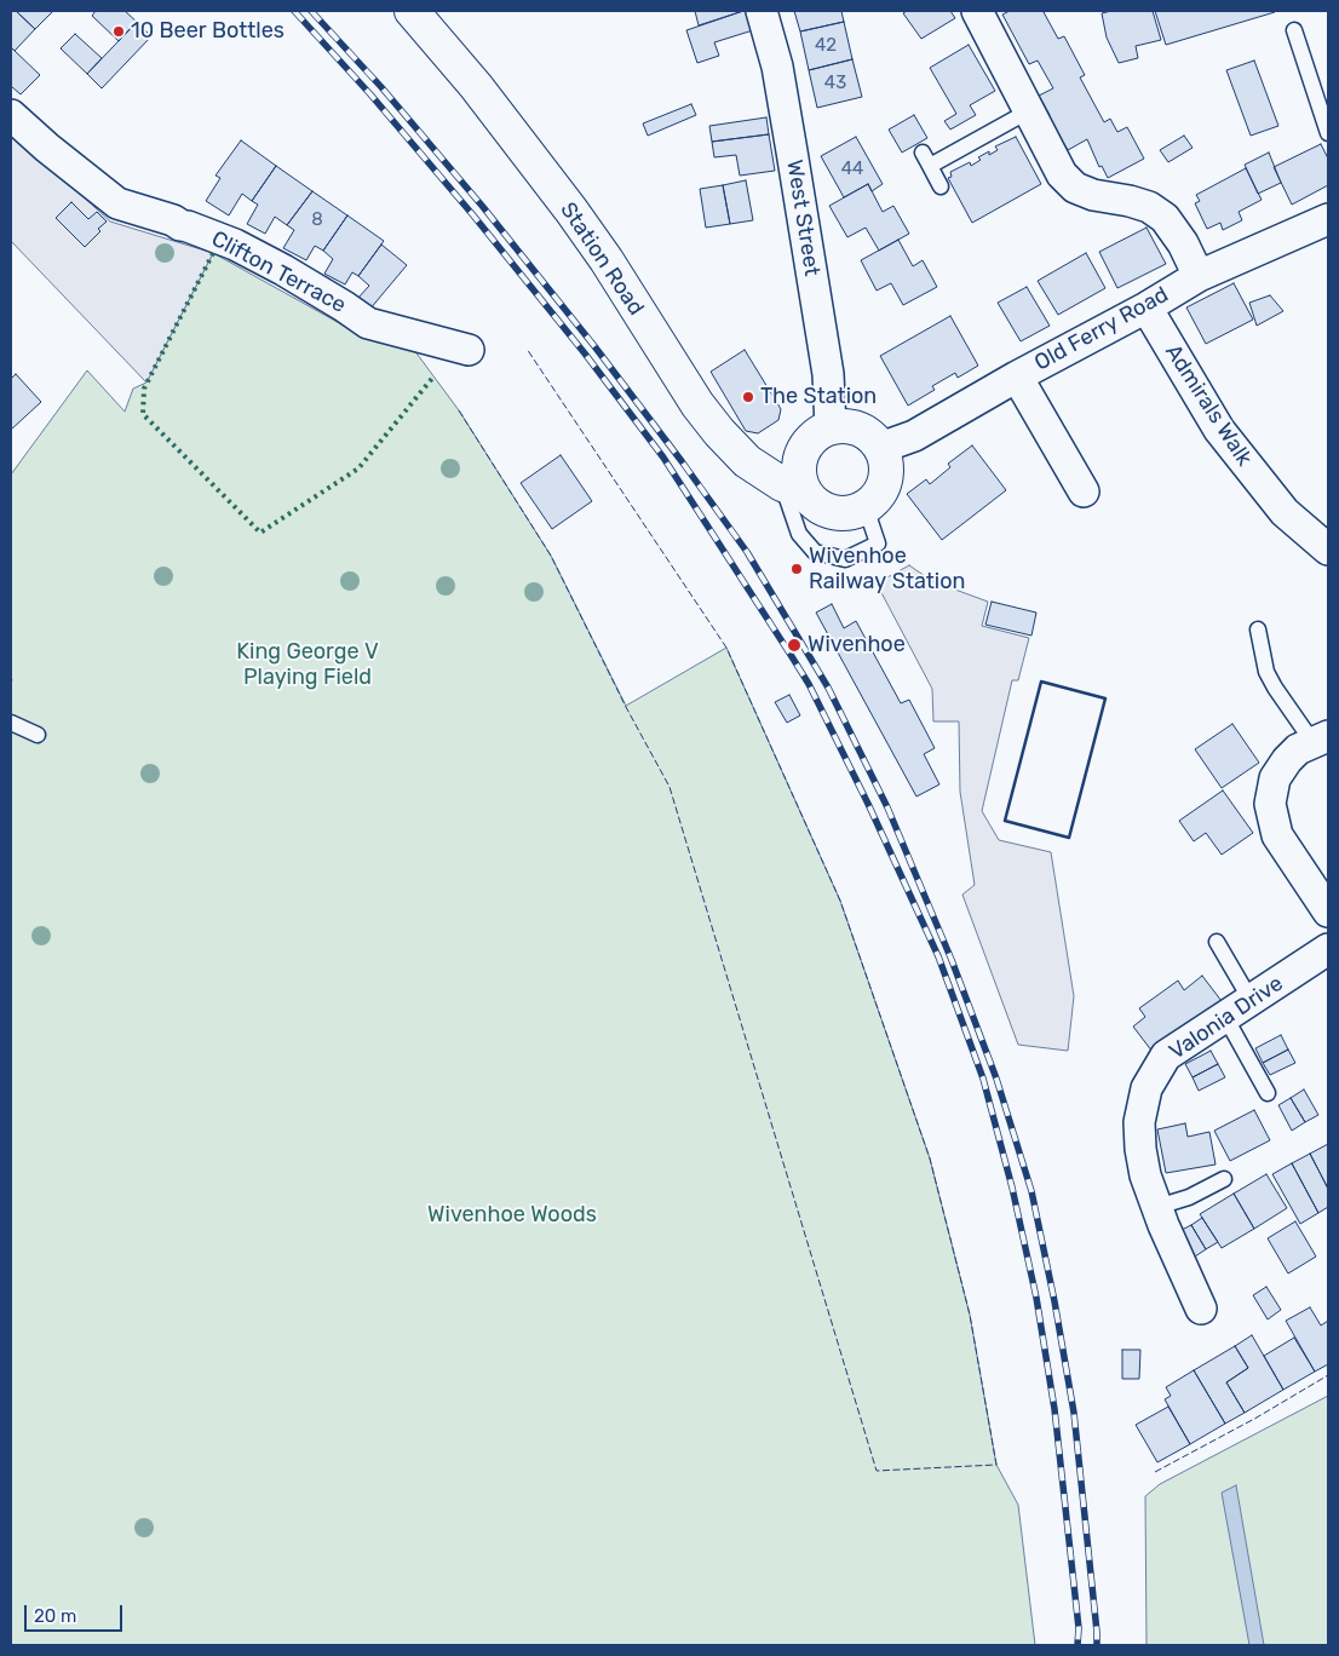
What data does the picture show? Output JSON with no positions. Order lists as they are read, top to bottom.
{
  "streets": {
    "main road": ["Station Road"],
    "street": [
      "West Street",
      "Clifton Terrace",
      "Old Ferry Road",
      "Admirals Walk",
      "Valonia Drive"
    ]
  },
  "crossings": [
    ["West Street", "Station Road"],
    ["West Street", "Old Ferry Road"],
    ["Station Road", "Old Ferry Road"],
    ["Old Ferry Road", "Admirals Walk"]
  ],
  "parks": ["King George V Playing Field", "Wivenhoe Woods"],
  "places": [
    "10 Beer Bottles",
    "The Station",
    "Wivenhoe Railway Station",
    "Wivenhoe"
  ],
  "house_numbers": [
    "42",
    "43",
    "44",
    "8"
  ],
  "scale_bar": "20 m"
}
